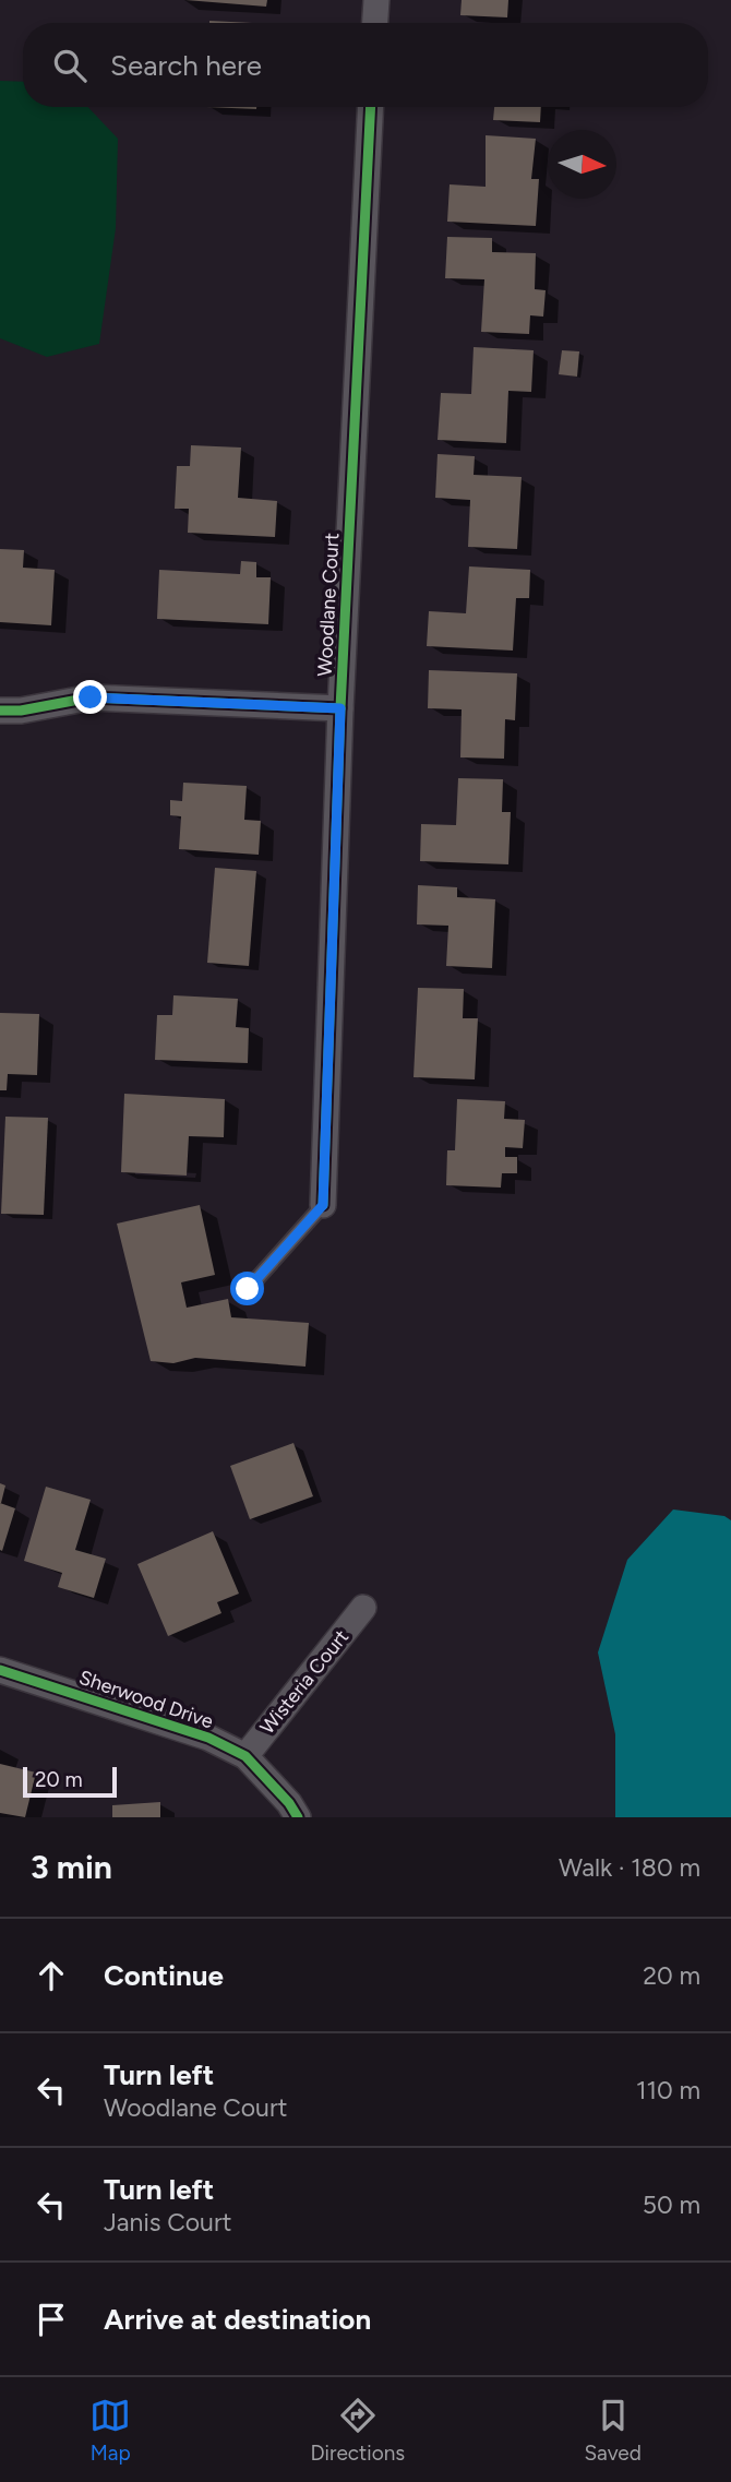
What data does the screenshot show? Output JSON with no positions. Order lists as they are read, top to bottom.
{
  "streets": {
    "street": ["Woodlane Court", "Wisteria Court", "Sherwood Drive"]
  },
  "crossings": [
    ["Wisteria Court", "Sherwood Drive"]
  ],
  "scale_bar": "20 m",
  "north": "right",
  "page": {
    "search": "Search here",
    "scale": "20 m",
    "heading": ["3 min", "Walk · 180 m"],
    "list": [
      ["Continue", "20 m"],
      ["Turn left", "Woodlane Court", "110 m"],
      ["Turn left", "Janis Court", "50 m"],
      "Arrive at destination"
    ],
    "nav": ["Map", "Directions", "Saved"]
  }
}
